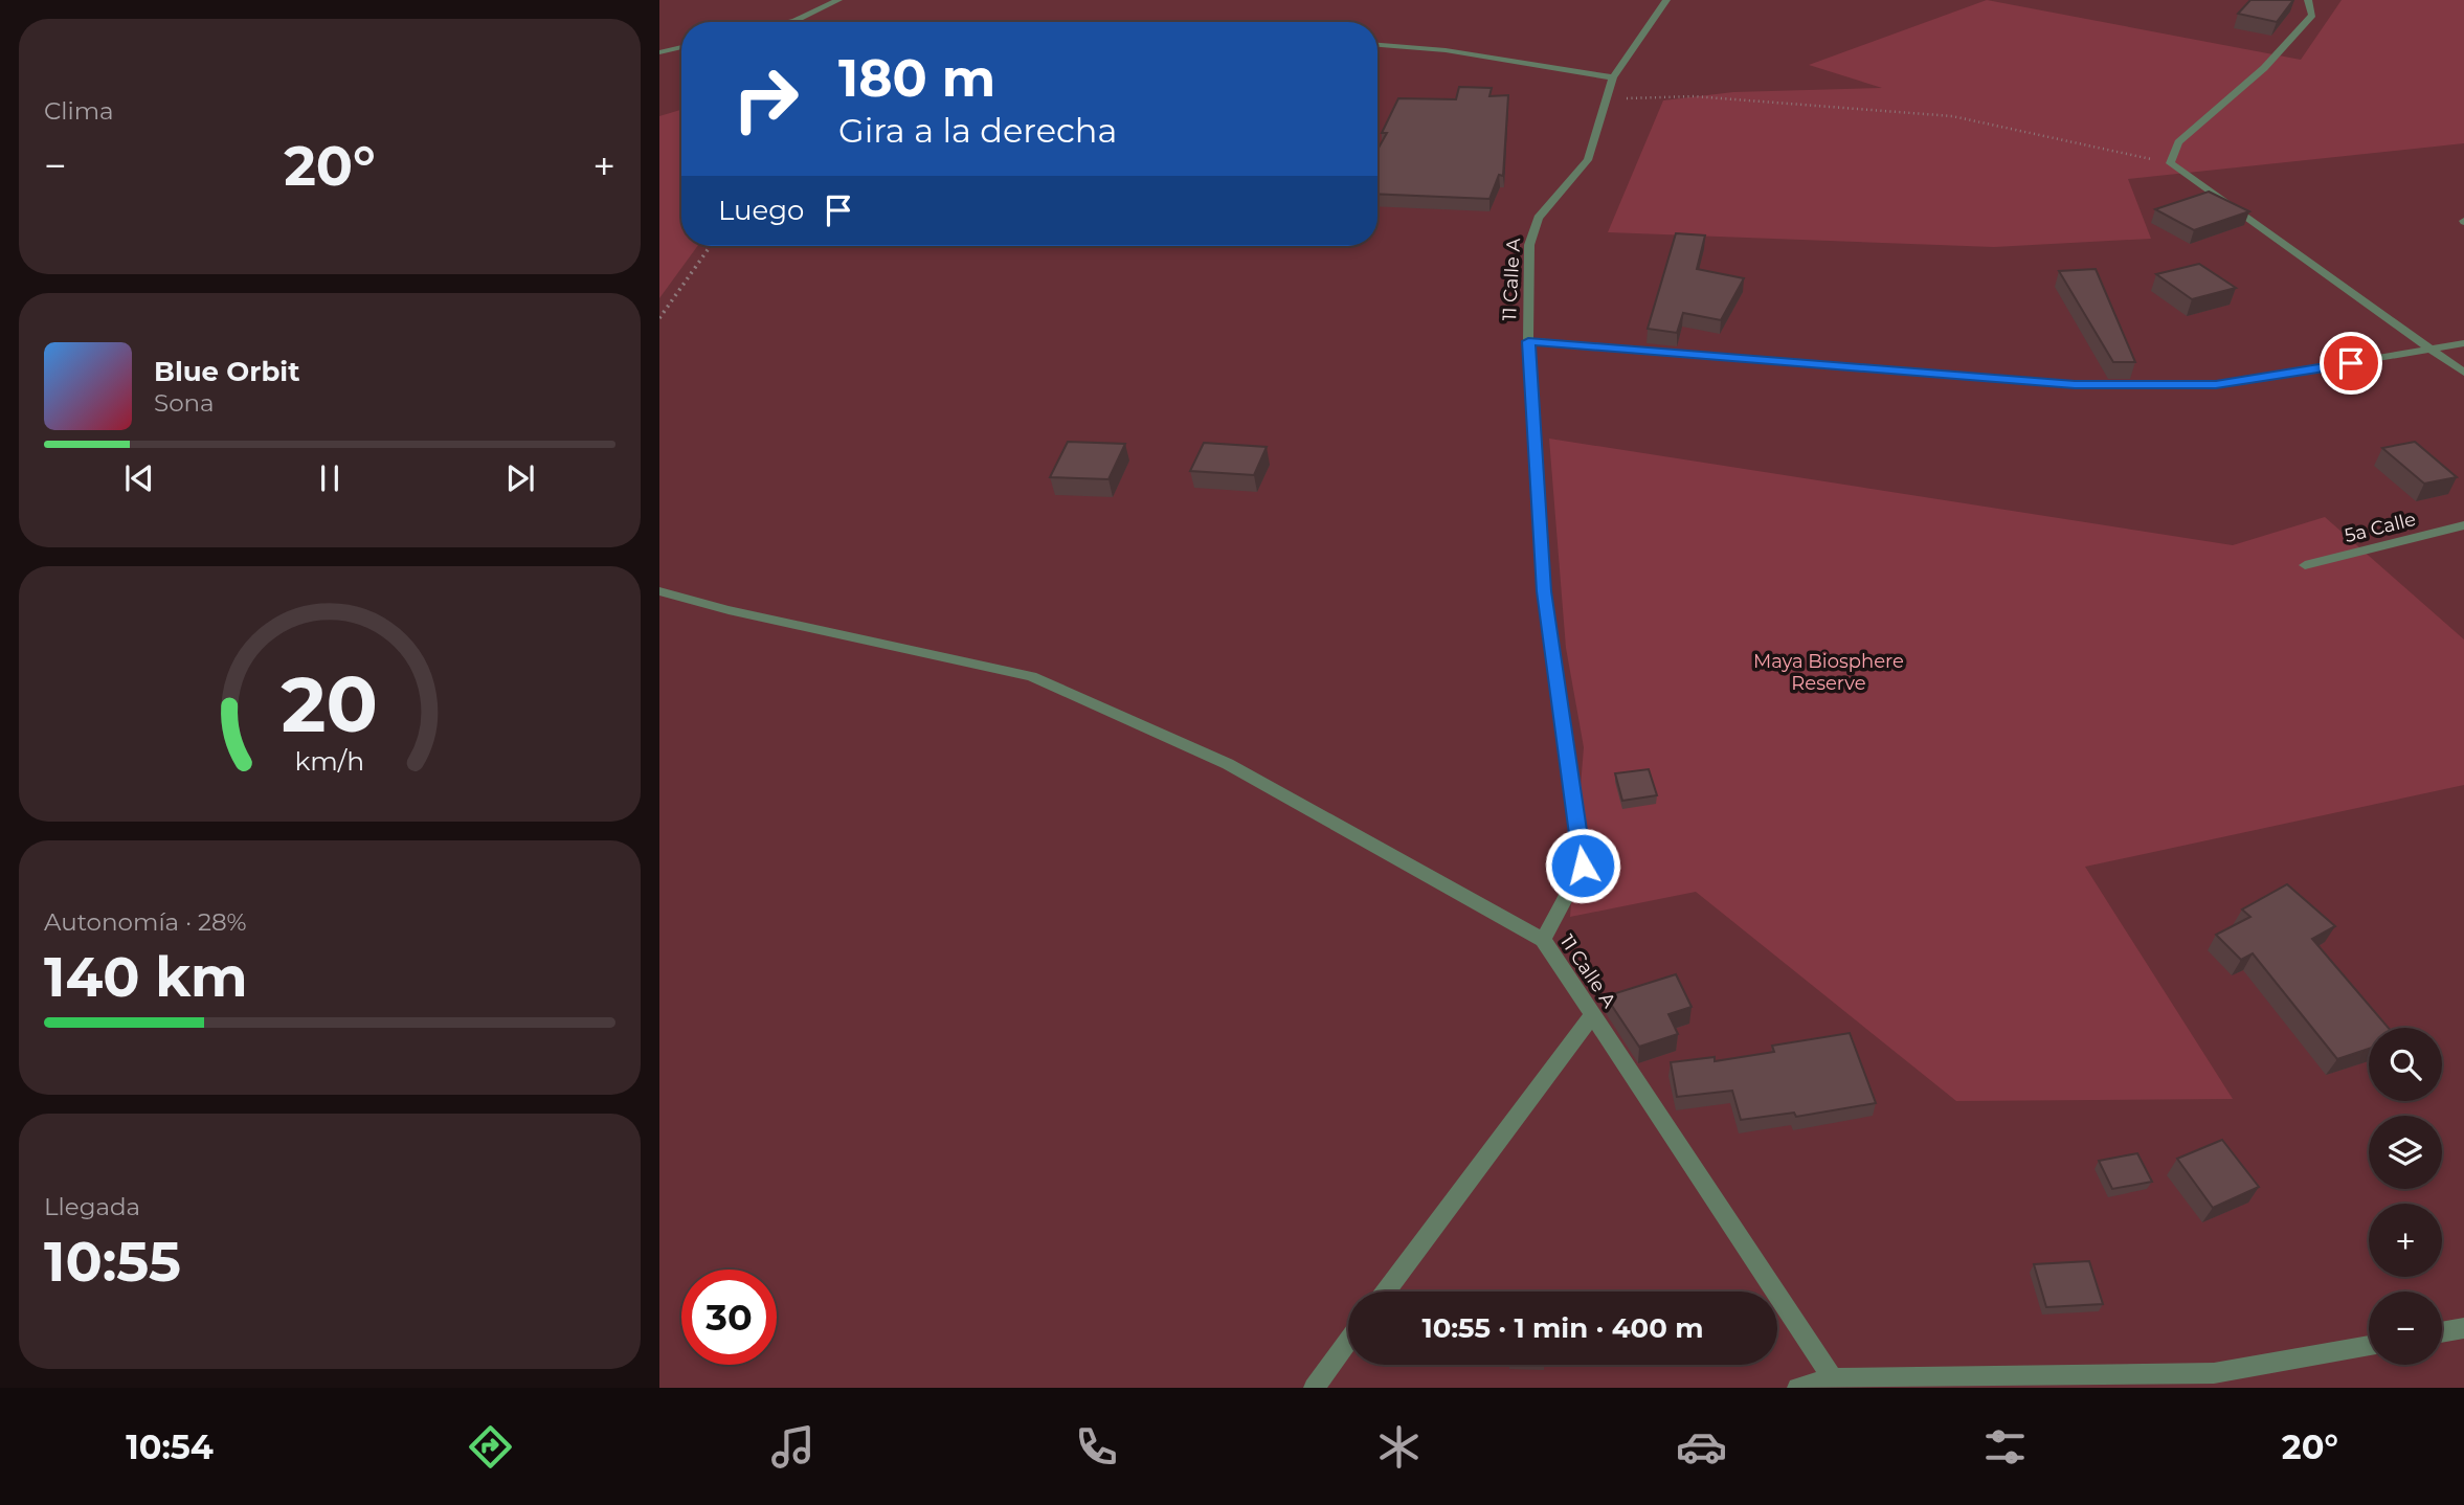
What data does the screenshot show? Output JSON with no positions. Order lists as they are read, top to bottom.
{
  "streets": {
    "street": ["11 Calle A", "5a Calle"]
  },
  "parks": ["Maya Biosphere Reserve"],
  "page": {
    "tile": [
      "Clima",
      ["Autonomía · 28%", "140 km"],
      ["Llegada", "10:55"]
    ],
    "turn": ["180 m", "Gira a la derecha"],
    "heat": ["−", "20°", "+"],
    "then": "Luego",
    "song": ["Blue Orbit", "Sona"],
    "map_buttons": ["+", "−"],
    "limit": "30",
    "trip": "10:55 · 1 min · 400 m",
    "tabs": ["10:54", "20°"],
    "gauge": ["20", "km/h"]
  }
}
